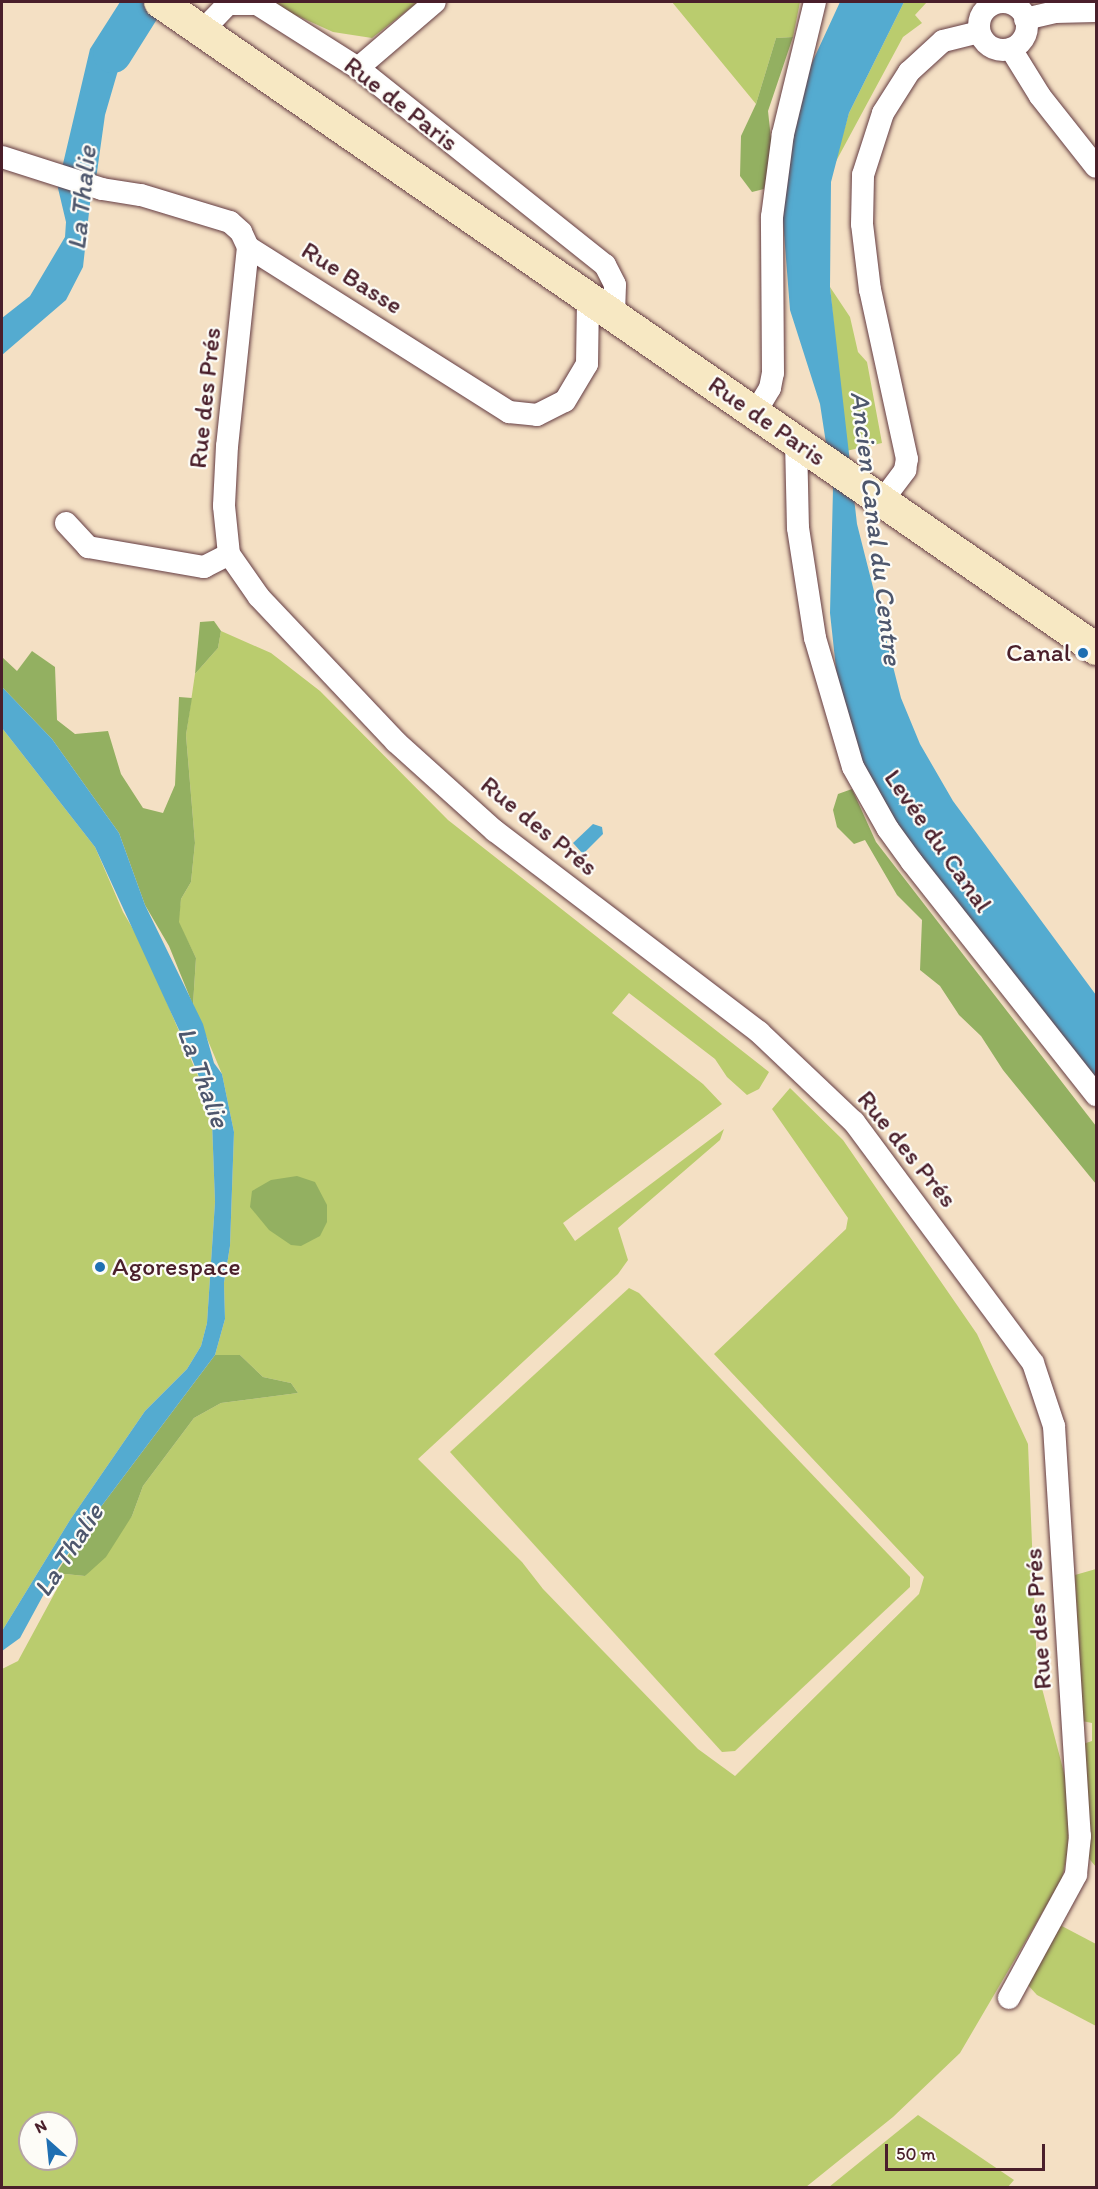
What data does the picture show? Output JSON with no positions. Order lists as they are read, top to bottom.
{
  "streets": {
    "main road": ["Rue de Paris"],
    "street": ["Rue Basse", "Rue des Prés", "Levée du Canal"]
  },
  "crossings": [
    ["Rue de Paris", "Rue Basse"],
    ["Rue de Paris", "Levée du Canal"],
    ["Rue Basse", "Rue des Prés"]
  ],
  "water": ["La Thalie", "Ancien Canal du Centre"],
  "places": ["Canal", "Agorespace"],
  "scale_bar": "50 m",
  "north": "top left"
}
